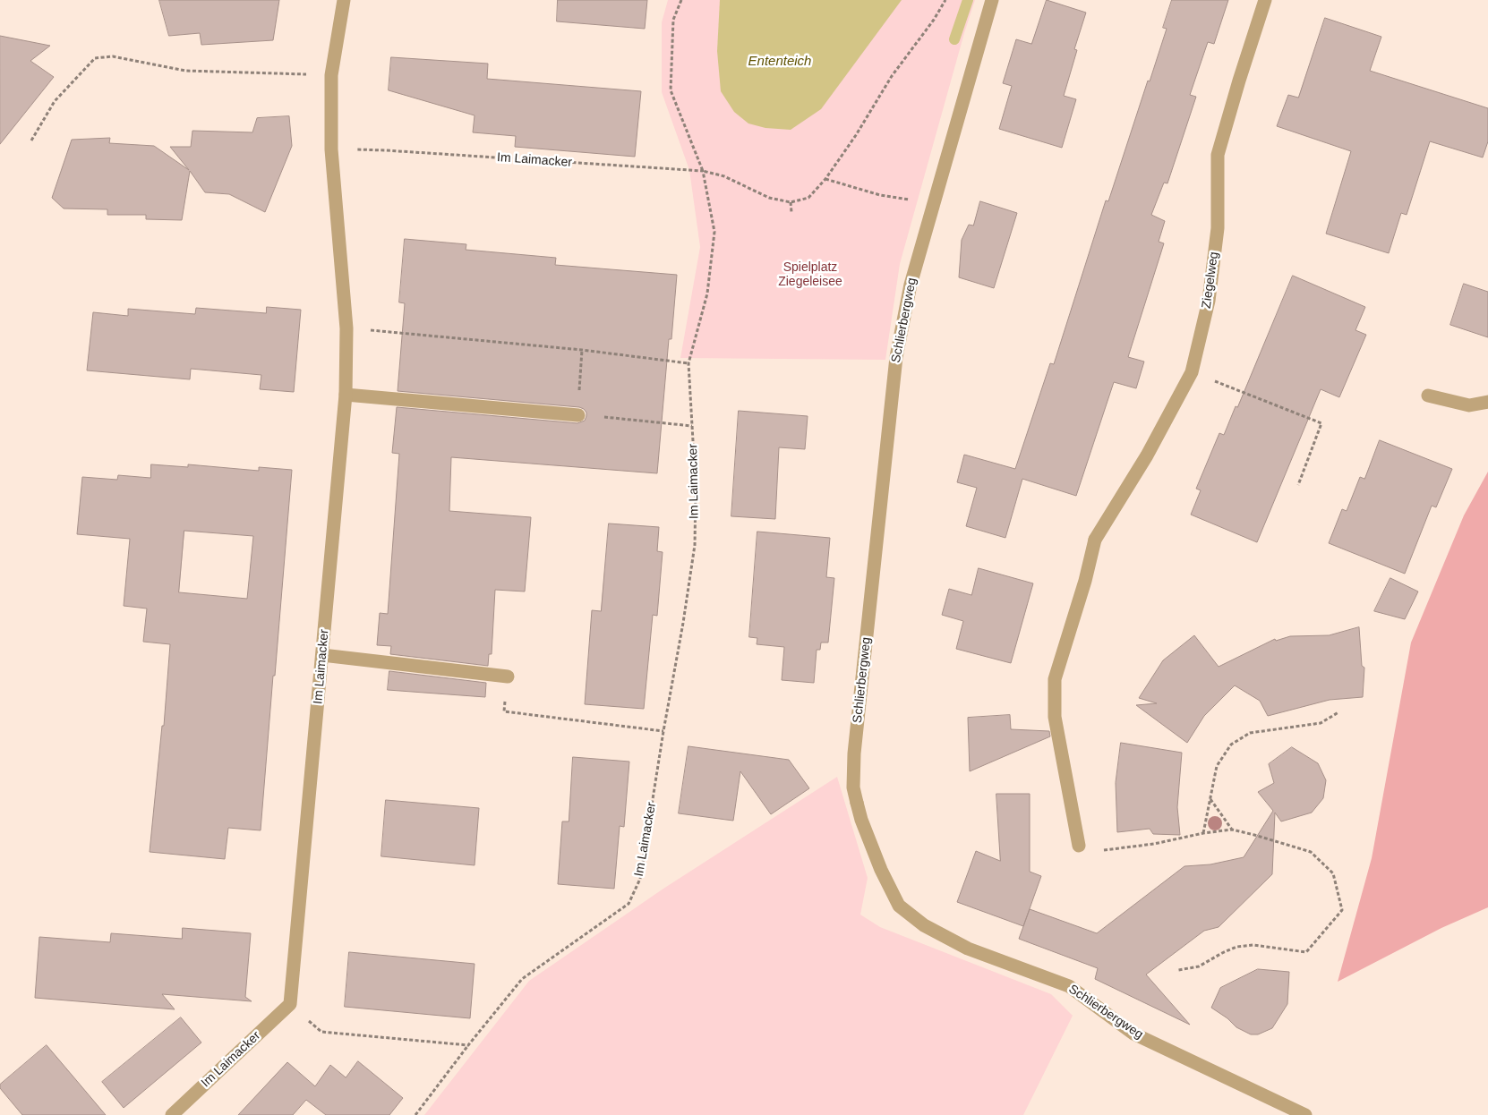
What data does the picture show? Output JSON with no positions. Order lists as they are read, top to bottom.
{
  "streets": {
    "street": ["Im Laimacker", "Ziegelweg", "Schlierbergweg"]
  },
  "water": ["Ententeich"],
  "parks": ["Spielplatz Ziegeleisee"]
}
